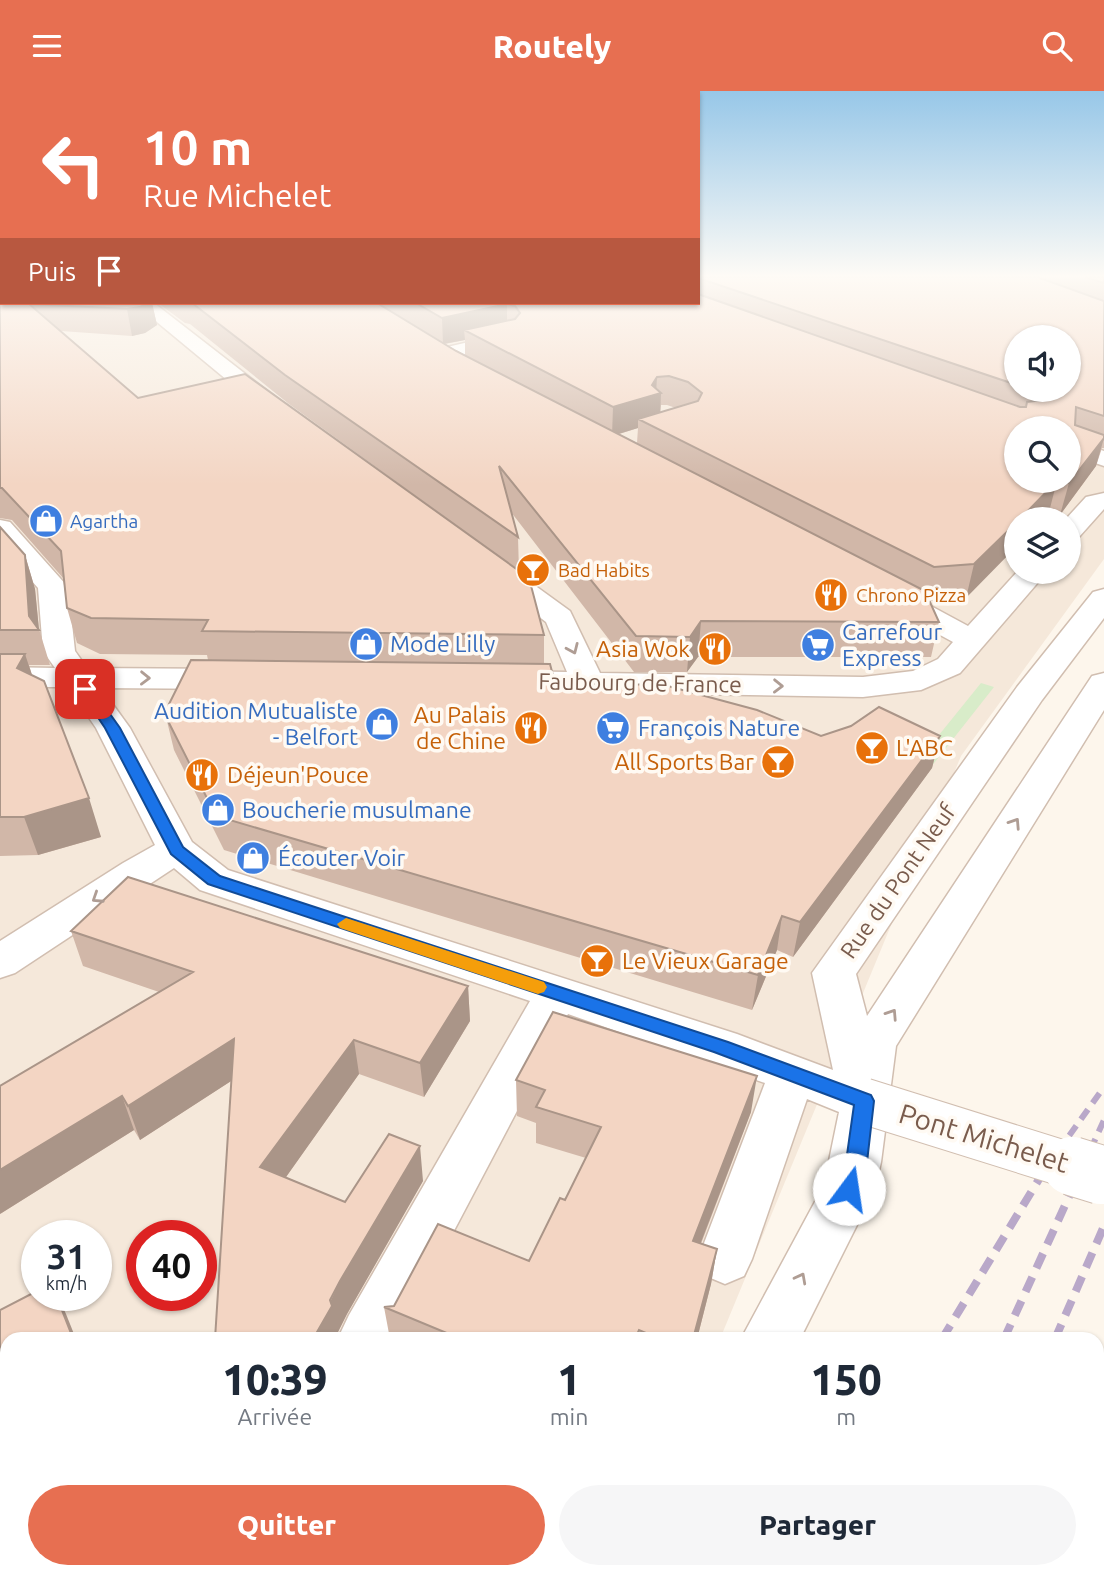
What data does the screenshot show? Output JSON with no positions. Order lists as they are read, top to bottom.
{
  "streets": {
    "street": ["Faubourg de France", "Rue du Pont Neuf", "Pont Michelet"]
  },
  "crossings": [
    ["Rue du Pont Neuf", "Pont Michelet"]
  ],
  "one_way": ["Faubourg de France"],
  "places": {
    "shop": [
      "Agartha",
      "Mode Lilly",
      "Audition Mutualiste - Belfort",
      "Boucherie musulmane",
      "Écouter Voir"
    ],
    "bar": [
      "Bad Habits",
      "L'ABC",
      "All Sports Bar",
      "Le Vieux Garage"
    ],
    "restaurant": [
      "Chrono Pizza",
      "Asia Wok",
      "Au Palais de Chine",
      "Déjeun'Pouce"
    ],
    "supermarket": ["Carrefour Express", "François Nature"]
  },
  "page": {
    "header": "Routely",
    "turn": ["10 m", "Rue Michelet"],
    "then": "Puis",
    "speed": "31 km/h",
    "limit": "40",
    "eta": [
      "10:39",
      "Arrivée",
      "1",
      "min",
      "150",
      "m"
    ],
    "buttons": ["Quitter", "Partager"]
  }
}
